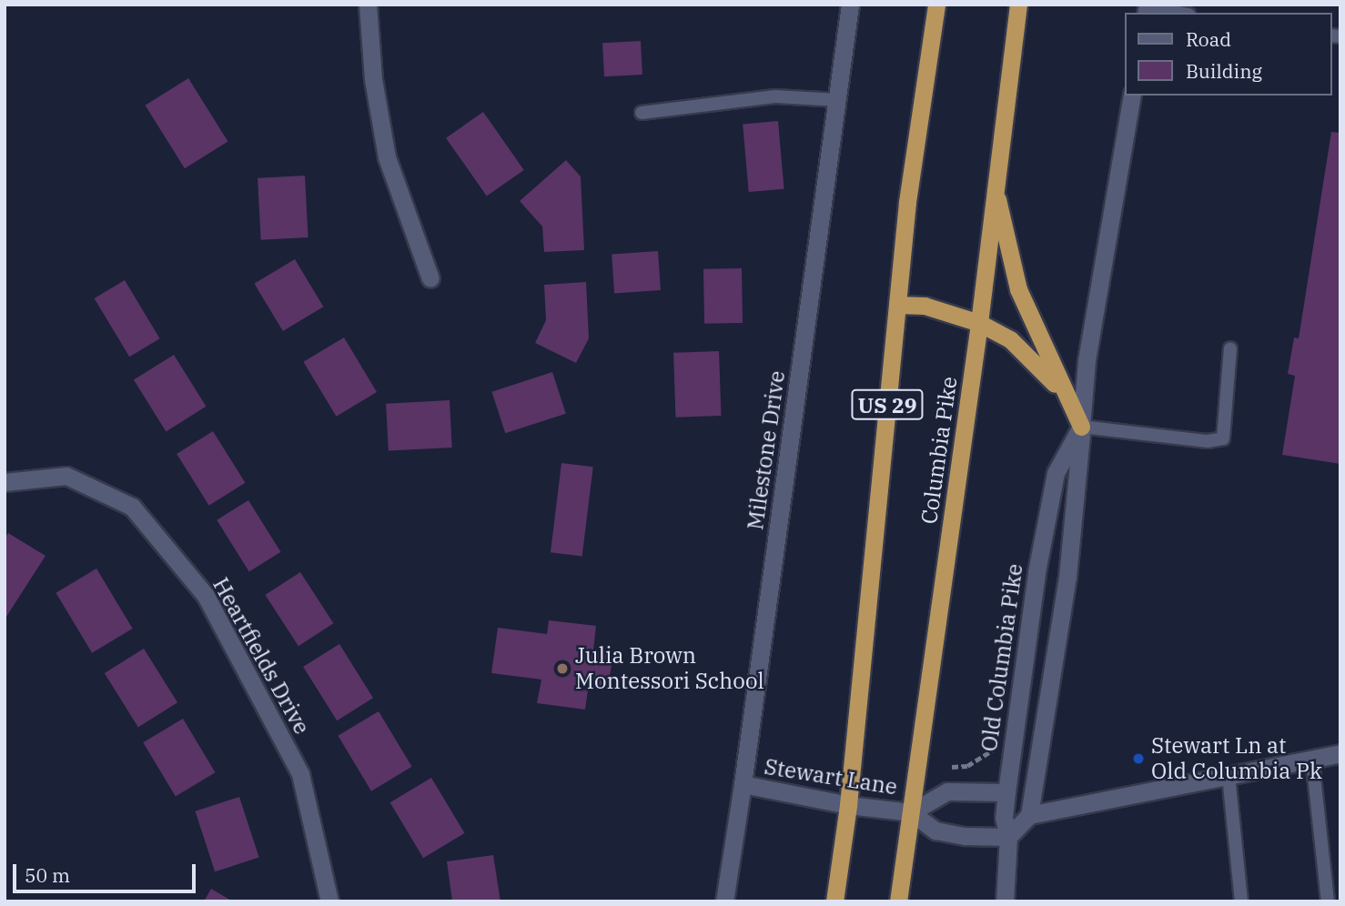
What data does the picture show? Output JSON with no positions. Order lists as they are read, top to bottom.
{
  "streets": {
    "highway": ["US 29", "Columbia Pike"],
    "street": [
      "Milestone Drive",
      "Heartfields Drive",
      "Old Columbia Pike",
      "Stewart Lane"
    ]
  },
  "crossings": [
    ["US 29", "Stewart Lane"],
    ["Milestone Drive", "Stewart Lane"],
    ["Columbia Pike", "Stewart Lane"],
    ["Old Columbia Pike", "Stewart Lane"]
  ],
  "places": ["Julia Brown Montessori School", "Stewart Ln at Old Columbia Pk"],
  "legend": ["Road", "Building"],
  "scale_bar": "50 m"
}
